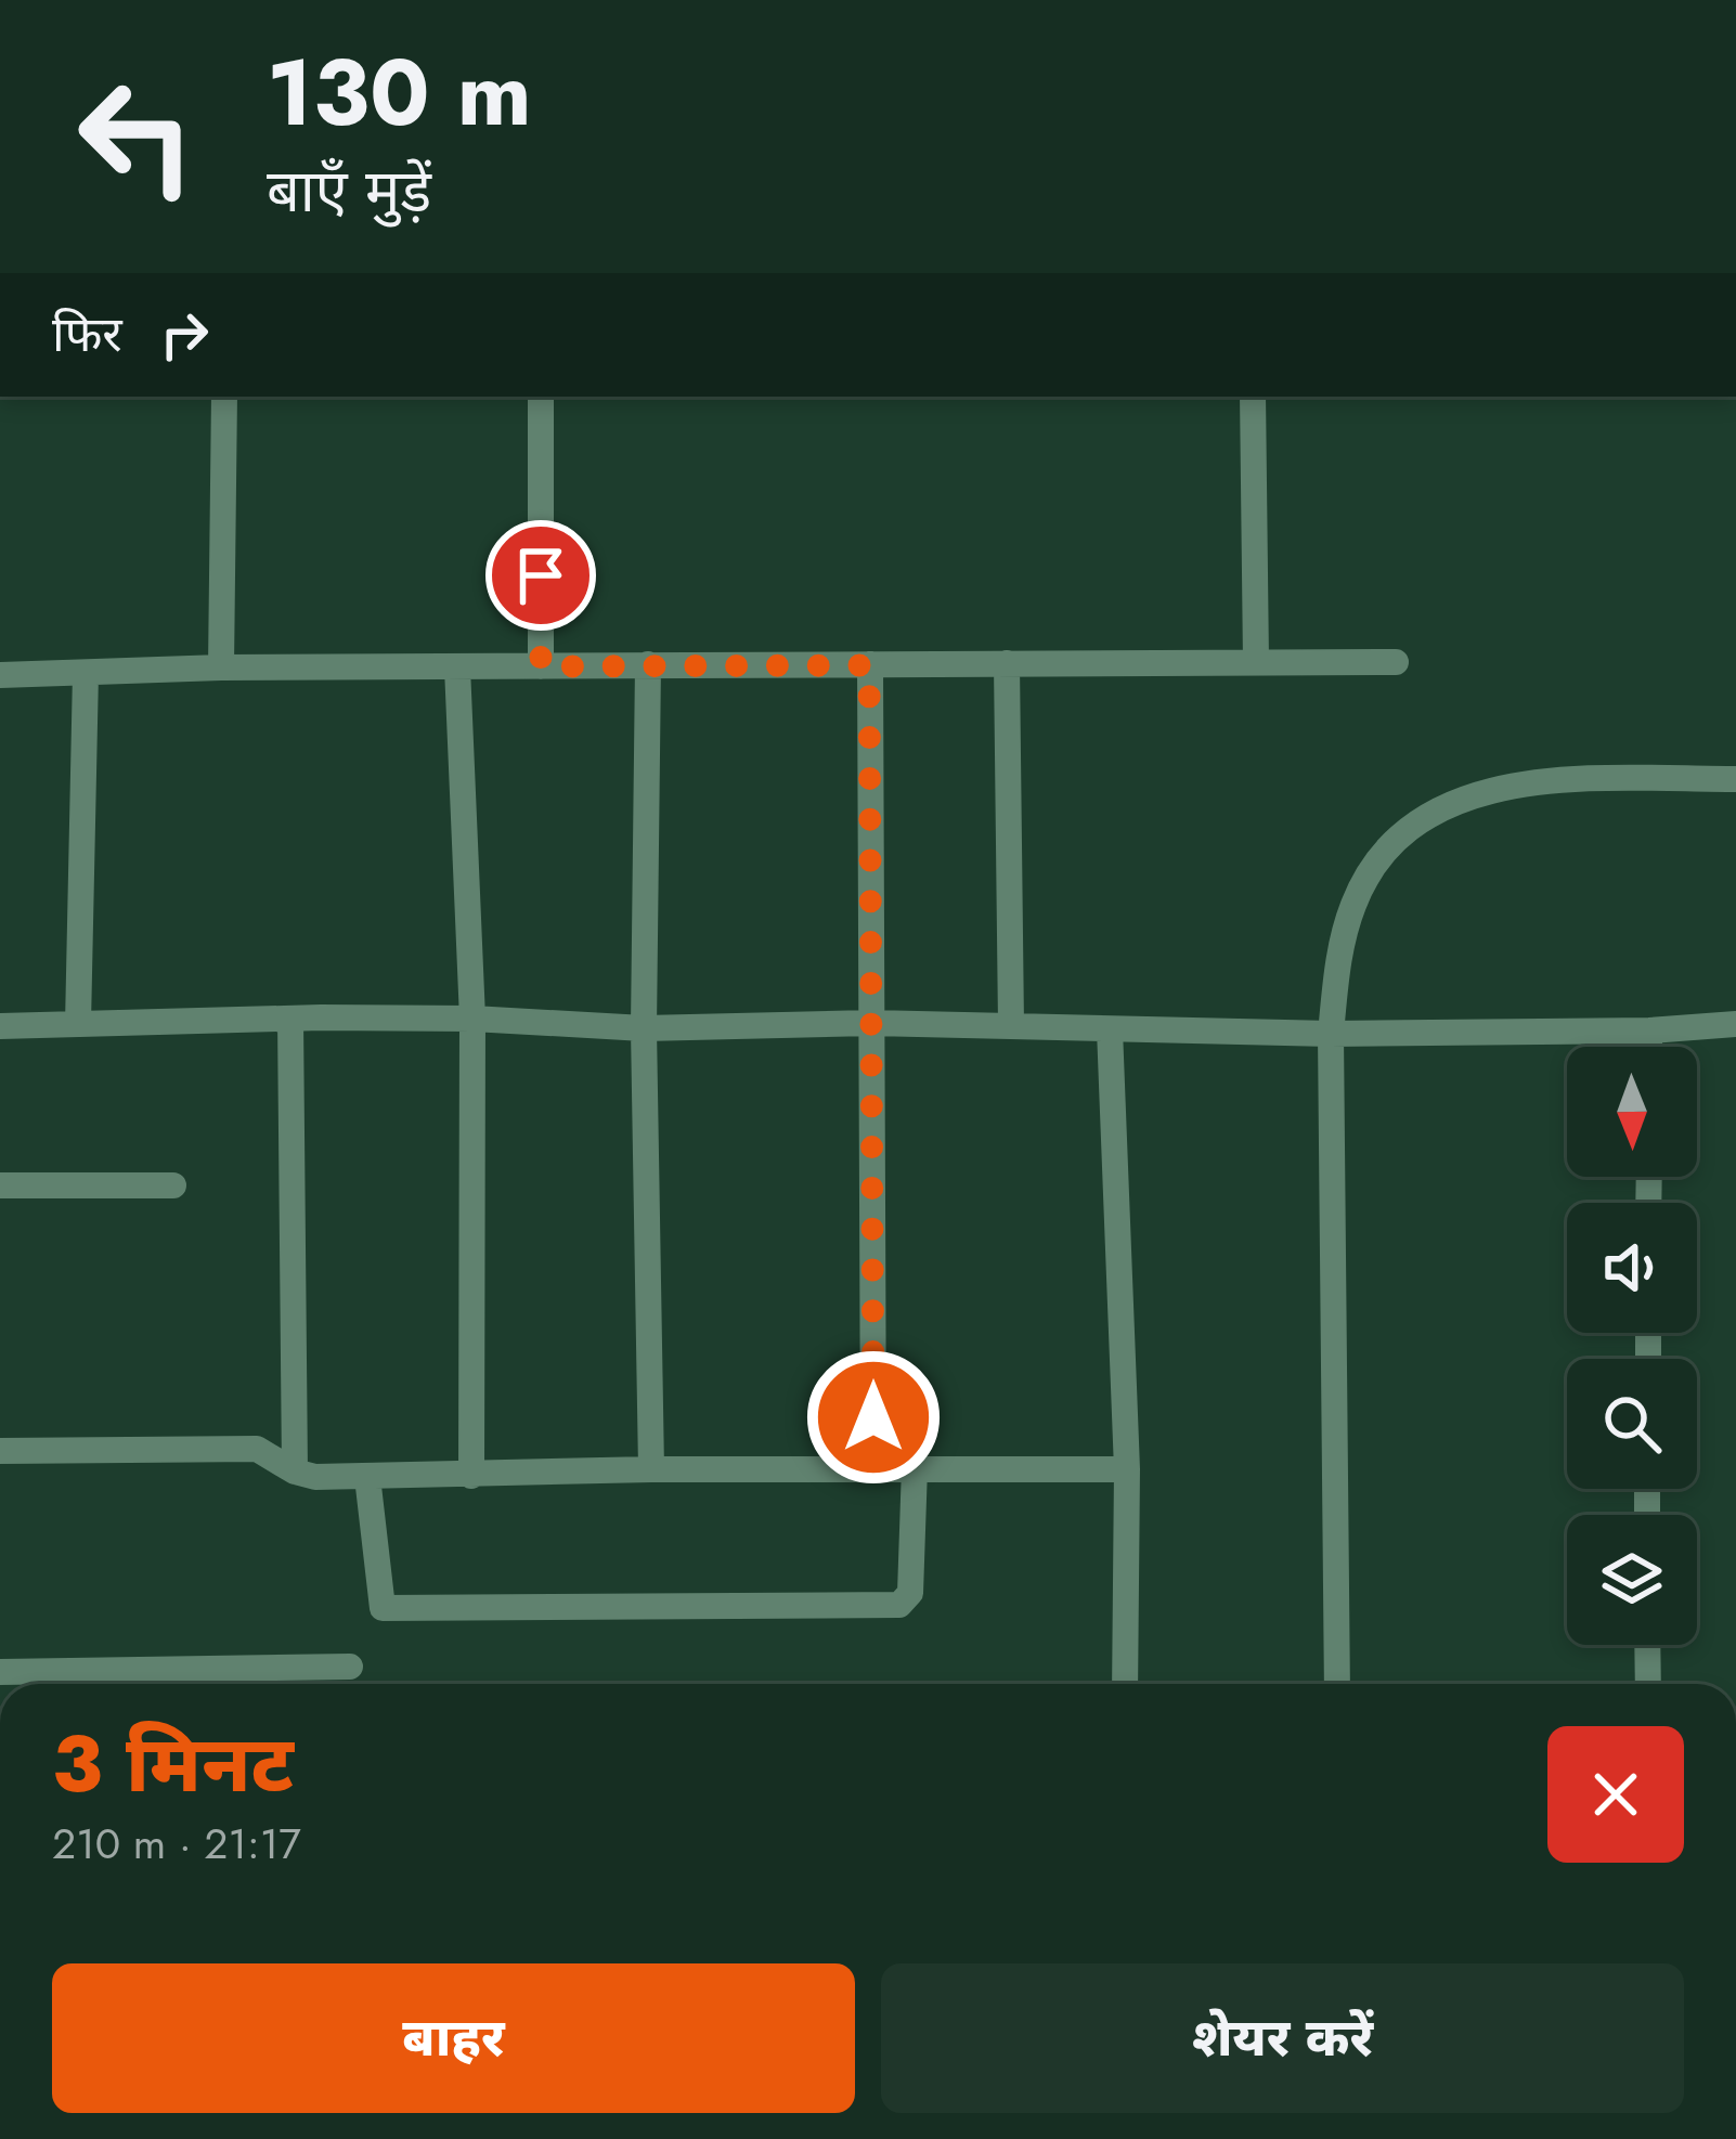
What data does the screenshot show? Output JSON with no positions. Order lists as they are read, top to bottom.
{
  "north": "bottom",
  "page": {
    "turn": ["130 m", "बाएँ मुड़ें"],
    "then": "फिर",
    "heading": ["3 मिनट", "210 m · 21:17"],
    "buttons": ["बाहर", "शेयर करें"]
  }
}
